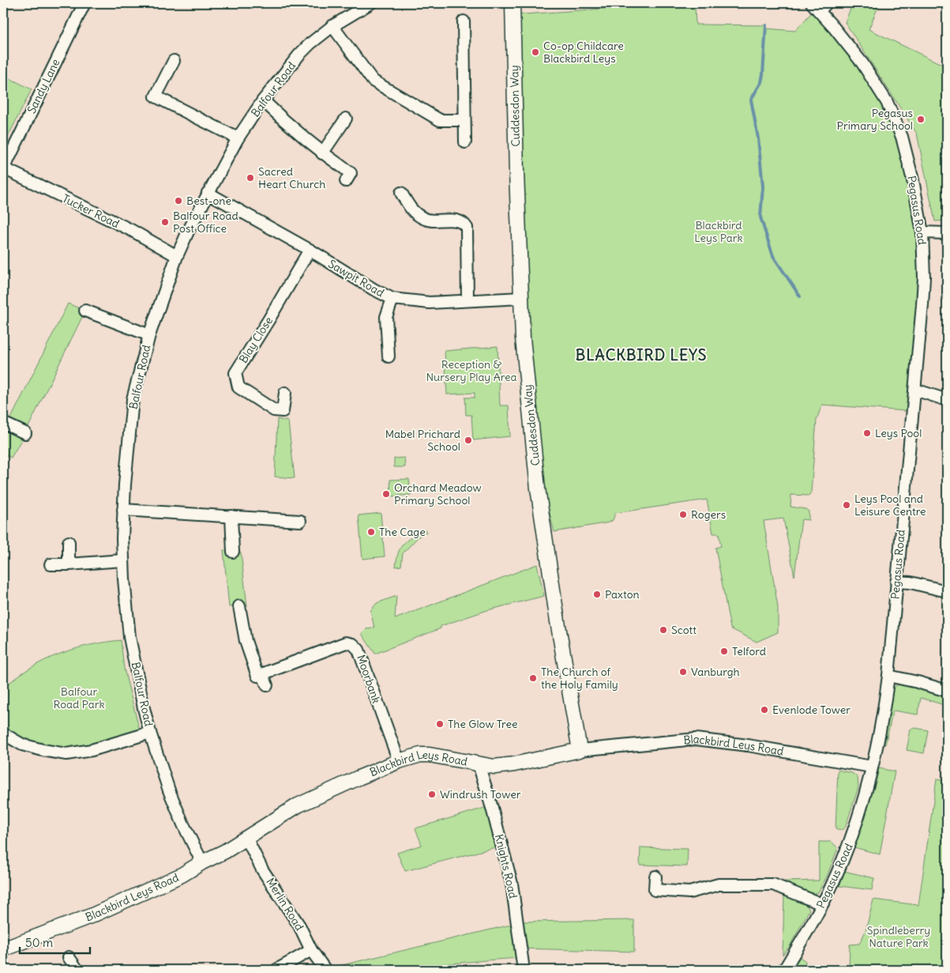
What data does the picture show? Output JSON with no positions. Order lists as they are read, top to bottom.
{
  "streets": {
    "street": [
      "Sandy Lane",
      "Balfour Road",
      "Cuddesdon Way",
      "Pegasus Road",
      "Tucker Road",
      "Sawpit Road",
      "Blay Close",
      "Moorbank",
      "Blackbird Leys Road",
      "Knights Road",
      "Merlin Road"
    ]
  },
  "crossings": [
    ["Sandy Lane", "Tucker Road"],
    ["Balfour Road", "Tucker Road"],
    ["Balfour Road", "Sawpit Road"],
    ["Balfour Road", "Blackbird Leys Road"],
    ["Cuddesdon Way", "Sawpit Road"],
    ["Cuddesdon Way", "Blackbird Leys Road"],
    ["Pegasus Road", "Blackbird Leys Road"],
    ["Sawpit Road", "Blay Close"],
    ["Moorbank", "Blackbird Leys Road"],
    ["Blackbird Leys Road", "Knights Road"],
    ["Blackbird Leys Road", "Merlin Road"]
  ],
  "districts": ["BLACKBIRD LEYS"],
  "parks": [
    "Blackbird Leys Park",
    "Reception & Nursery Play Area",
    "Balfour Road Park",
    "Spindleberry Nature Park"
  ],
  "places": [
    "Co-op Childcare Blackbird Leys",
    "Pegasus Primary School",
    "Sacred Heart Church",
    "Best-one",
    "Balfour Road Post Office",
    "Leys Pool",
    "Mabel Prichard School",
    "Orchard Meadow Primary School",
    "Leys Pool and Leisure Centre",
    "Rogers",
    "The Cage",
    "Paxton",
    "Scott",
    "Telford",
    "Vanburgh",
    "The Church of the Holy Family",
    "Evenlode Tower",
    "The Glow Tree",
    "Windrush Tower"
  ],
  "scale_bar": "50 m"
}
